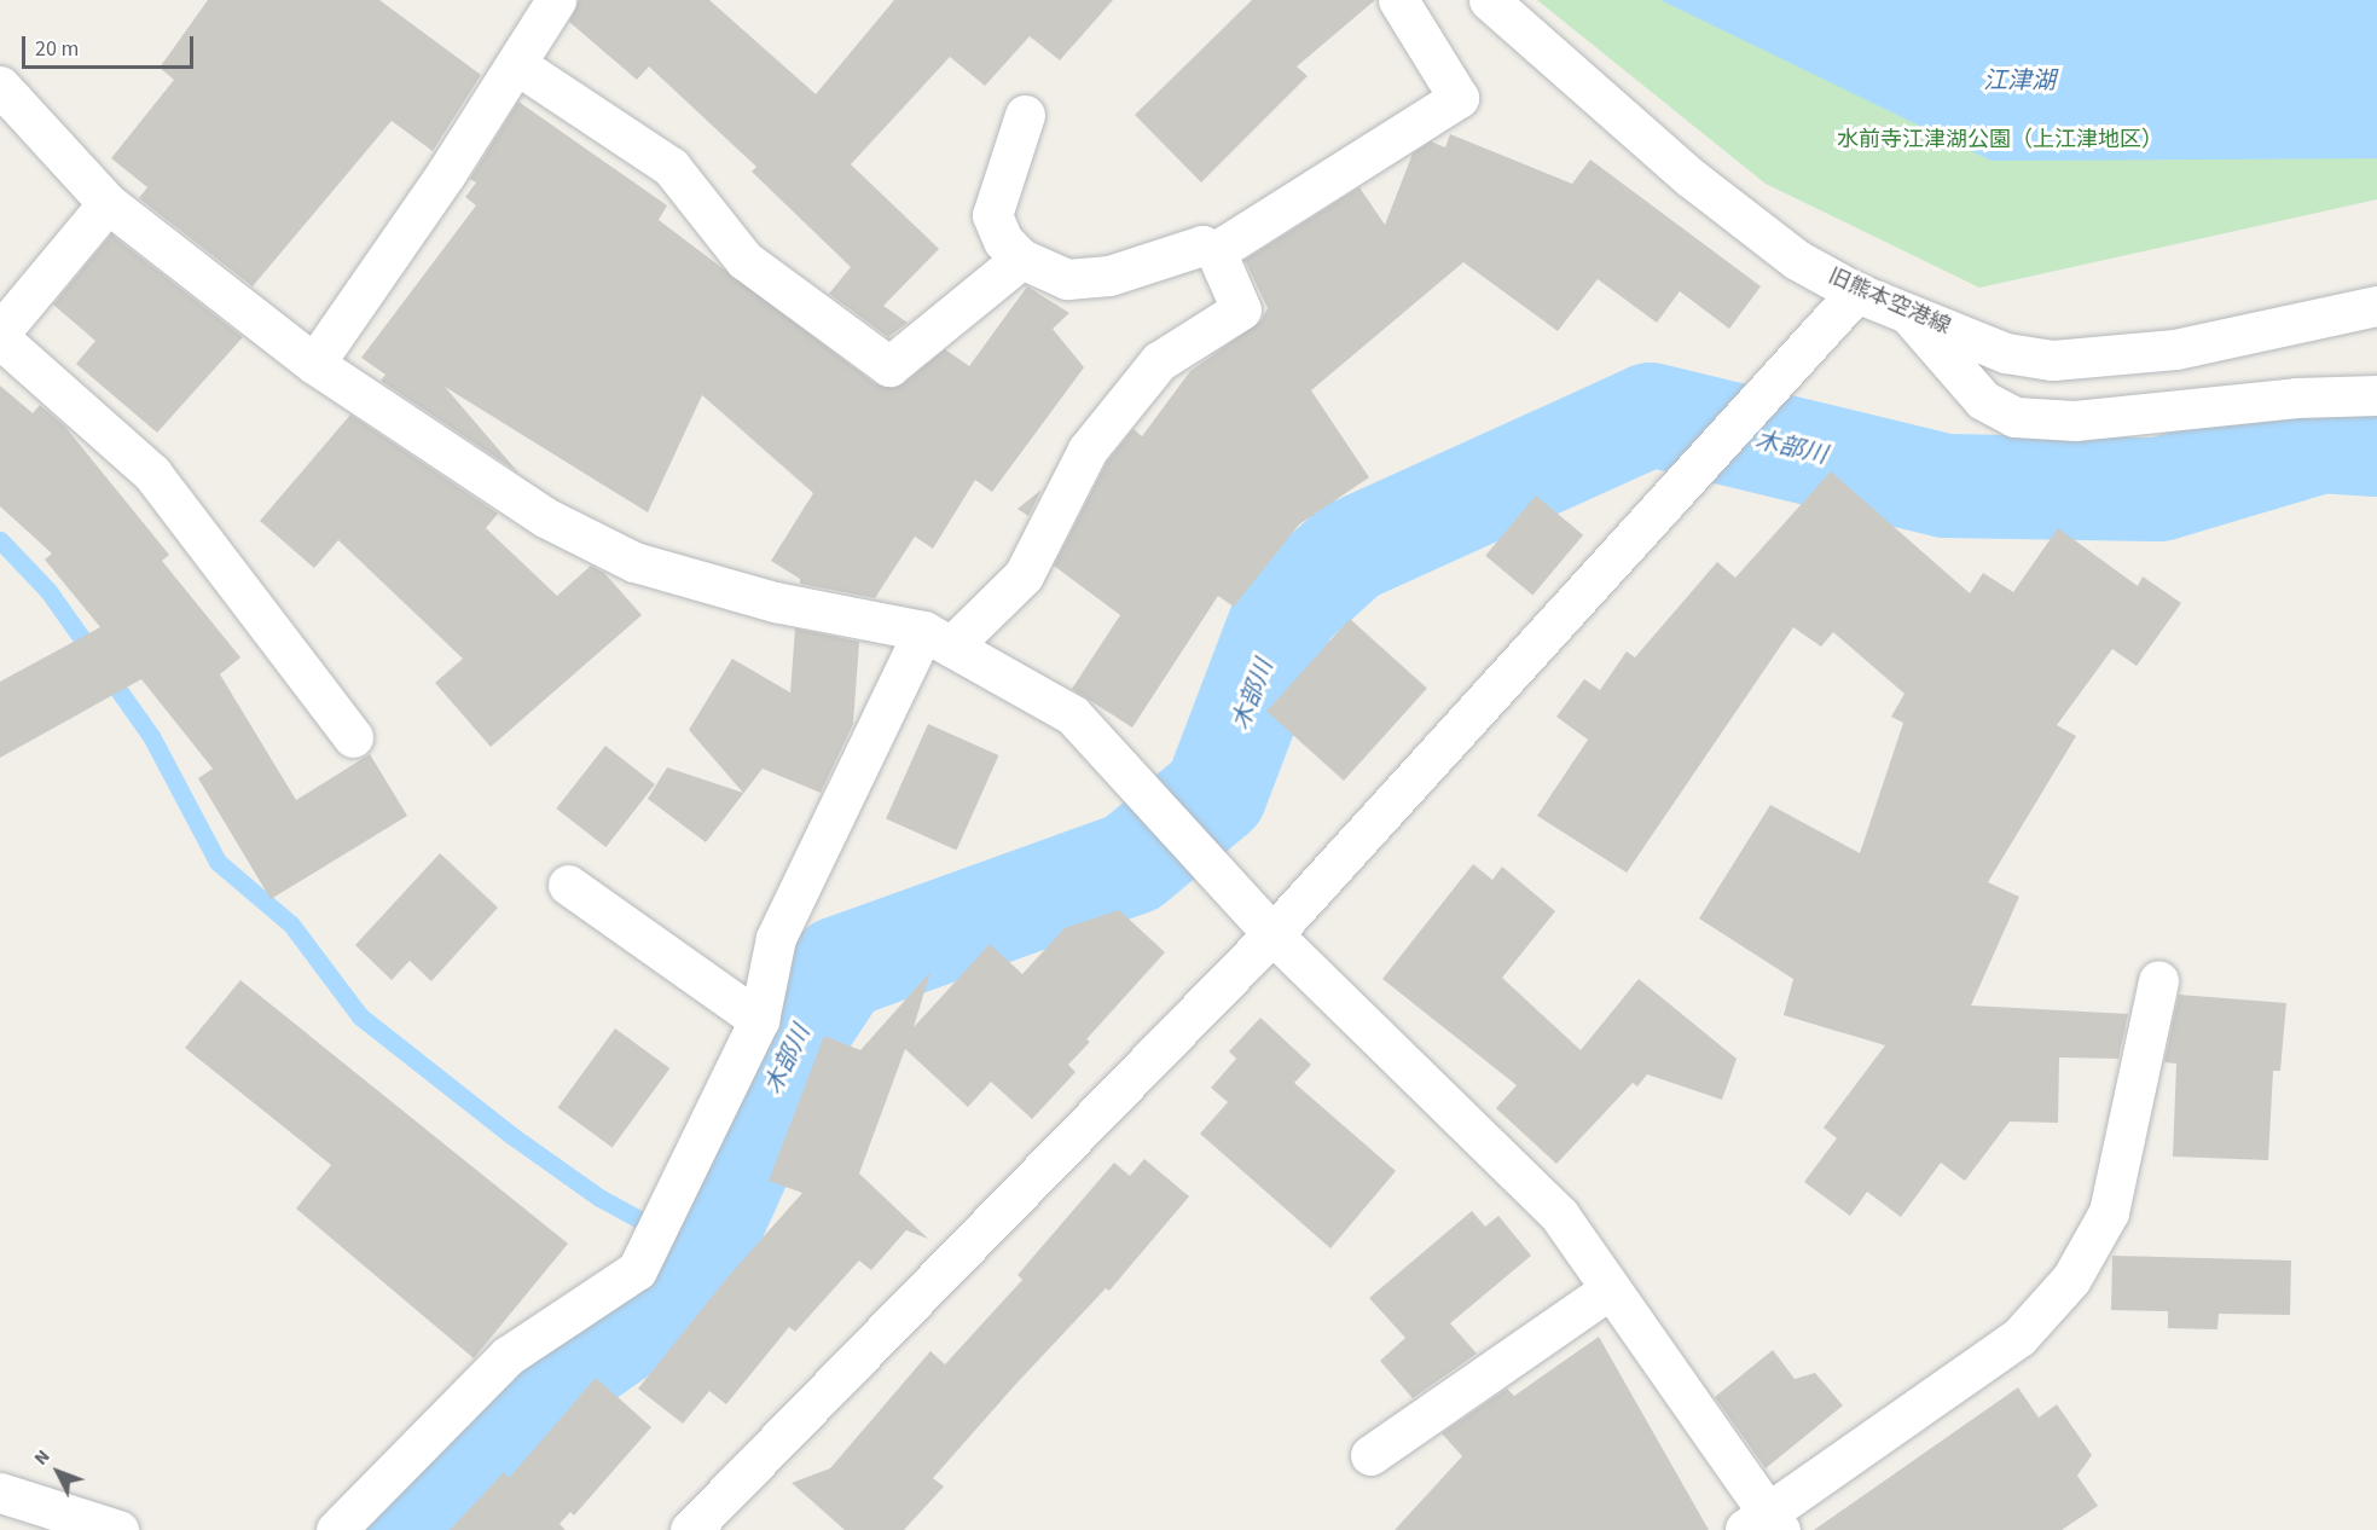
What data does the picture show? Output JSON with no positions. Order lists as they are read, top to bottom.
{
  "streets": {
    "street": ["旧熊本空港線"]
  },
  "water": ["江津湖", "木部川"],
  "parks": ["水前寺江津湖公園（上江津地区）"],
  "scale_bar": "20 m",
  "north": "top left"
}
